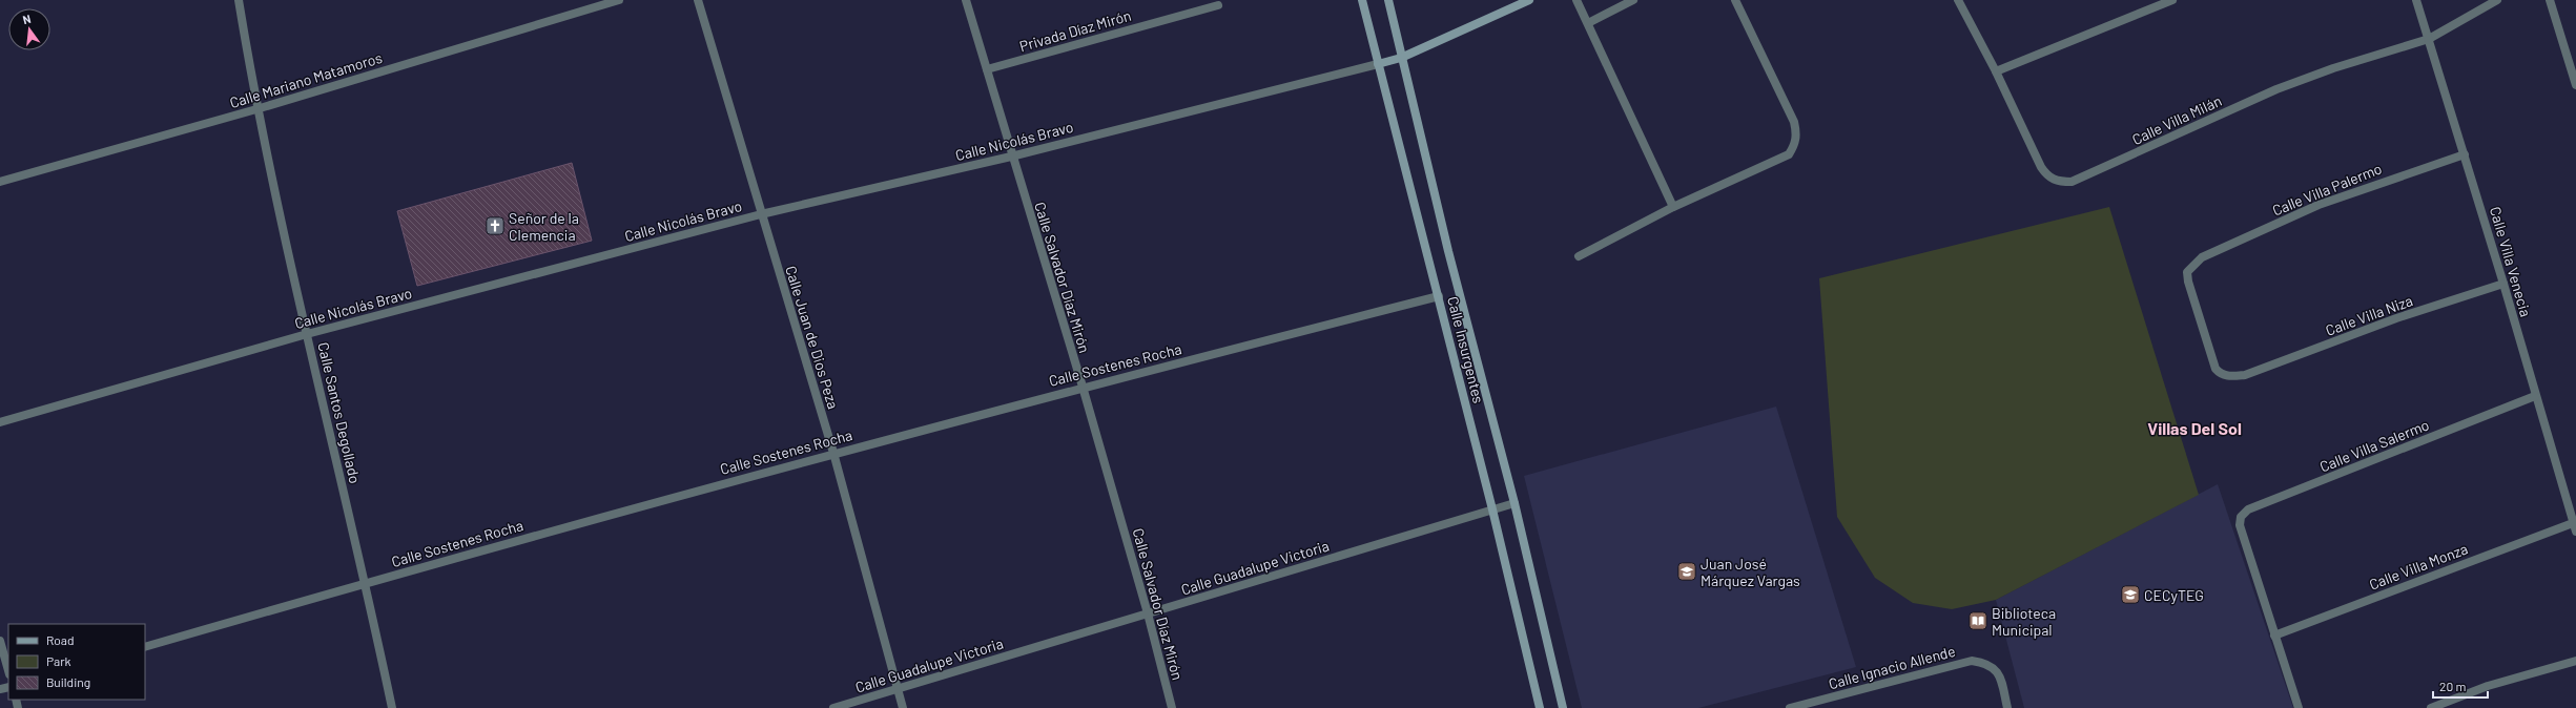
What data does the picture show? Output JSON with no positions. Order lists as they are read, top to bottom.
{
  "streets": {
    "main road": ["Calle Insurgentes"],
    "street": [
      "Privada Díaz Mirón",
      "Calle Mariano Matamoros",
      "Calle Villa Milán",
      "Calle Nicolás Bravo",
      "Calle Villa Palermo",
      "Calle Villa Venecia",
      "Calle Salvador Díaz Mirón",
      "Calle Villa Niza",
      "Calle Juan de Dios Peza",
      "Calle Sostenes Rocha",
      "Calle Santos Degollado",
      "Calle Villa Salermo",
      "Calle Villa Monza",
      "Calle Guadalupe Victoria",
      "Calle Ignacio Allende"
    ]
  },
  "crossings": [
    ["Privada Díaz Mirón", "Calle Salvador Díaz Mirón"],
    ["Calle Mariano Matamoros", "Calle Santos Degollado"],
    ["Calle Villa Milán", "Calle Villa Venecia"],
    ["Calle Nicolás Bravo", "Calle Salvador Díaz Mirón"],
    ["Calle Nicolás Bravo", "Calle Juan de Dios Peza"],
    ["Calle Nicolás Bravo", "Calle Insurgentes"],
    ["Calle Nicolás Bravo", "Calle Santos Degollado"],
    ["Calle Villa Palermo", "Calle Villa Venecia"],
    ["Calle Villa Palermo", "Calle Villa Niza"],
    ["Calle Villa Venecia", "Calle Villa Niza"],
    ["Calle Villa Venecia", "Calle Villa Salermo"],
    ["Calle Villa Venecia", "Calle Villa Monza"],
    ["Calle Salvador Díaz Mirón", "Calle Sostenes Rocha"],
    ["Calle Salvador Díaz Mirón", "Calle Guadalupe Victoria"],
    ["Calle Juan de Dios Peza", "Calle Sostenes Rocha"],
    ["Calle Juan de Dios Peza", "Calle Guadalupe Victoria"],
    ["Calle Insurgentes", "Calle Sostenes Rocha"],
    ["Calle Insurgentes", "Calle Guadalupe Victoria"],
    ["Calle Sostenes Rocha", "Calle Santos Degollado"],
    ["Calle Villa Salermo", "Calle Villa Monza"]
  ],
  "districts": ["Villas Del Sol"],
  "places": {
    "church": ["Señor de la Clemencia"],
    "school or university": ["Juan José Márquez Vargas", "CECyTEG"],
    "library": ["Biblioteca Municipal"]
  },
  "legend": ["Road", "Park", "Building"],
  "scale_bar": "20 m",
  "north": "top"
}
